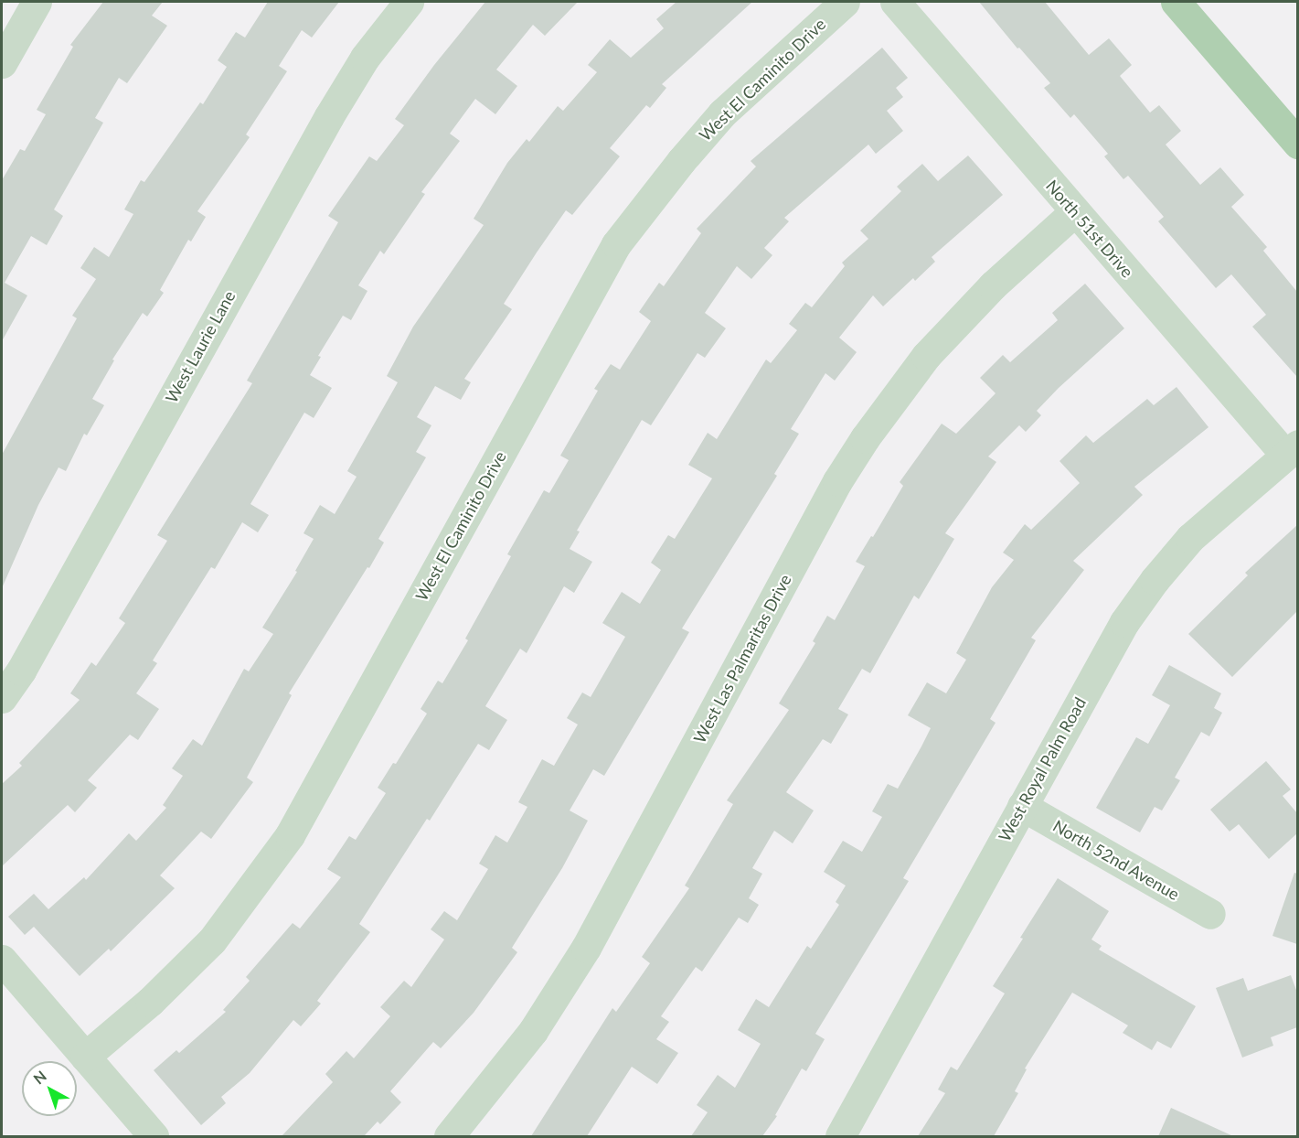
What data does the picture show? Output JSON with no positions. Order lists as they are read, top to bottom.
{
  "streets": {
    "street": [
      "West El Caminito Drive",
      "North 51st Drive",
      "West Laurie Lane",
      "West Las Palmaritas Drive",
      "West Royal Palm Road",
      "North 52nd Avenue"
    ]
  },
  "crossings": [
    ["North 51st Drive", "West Las Palmaritas Drive"],
    ["North 51st Drive", "West Royal Palm Road"],
    ["West Royal Palm Road", "North 52nd Avenue"]
  ],
  "north": "top left"
}
